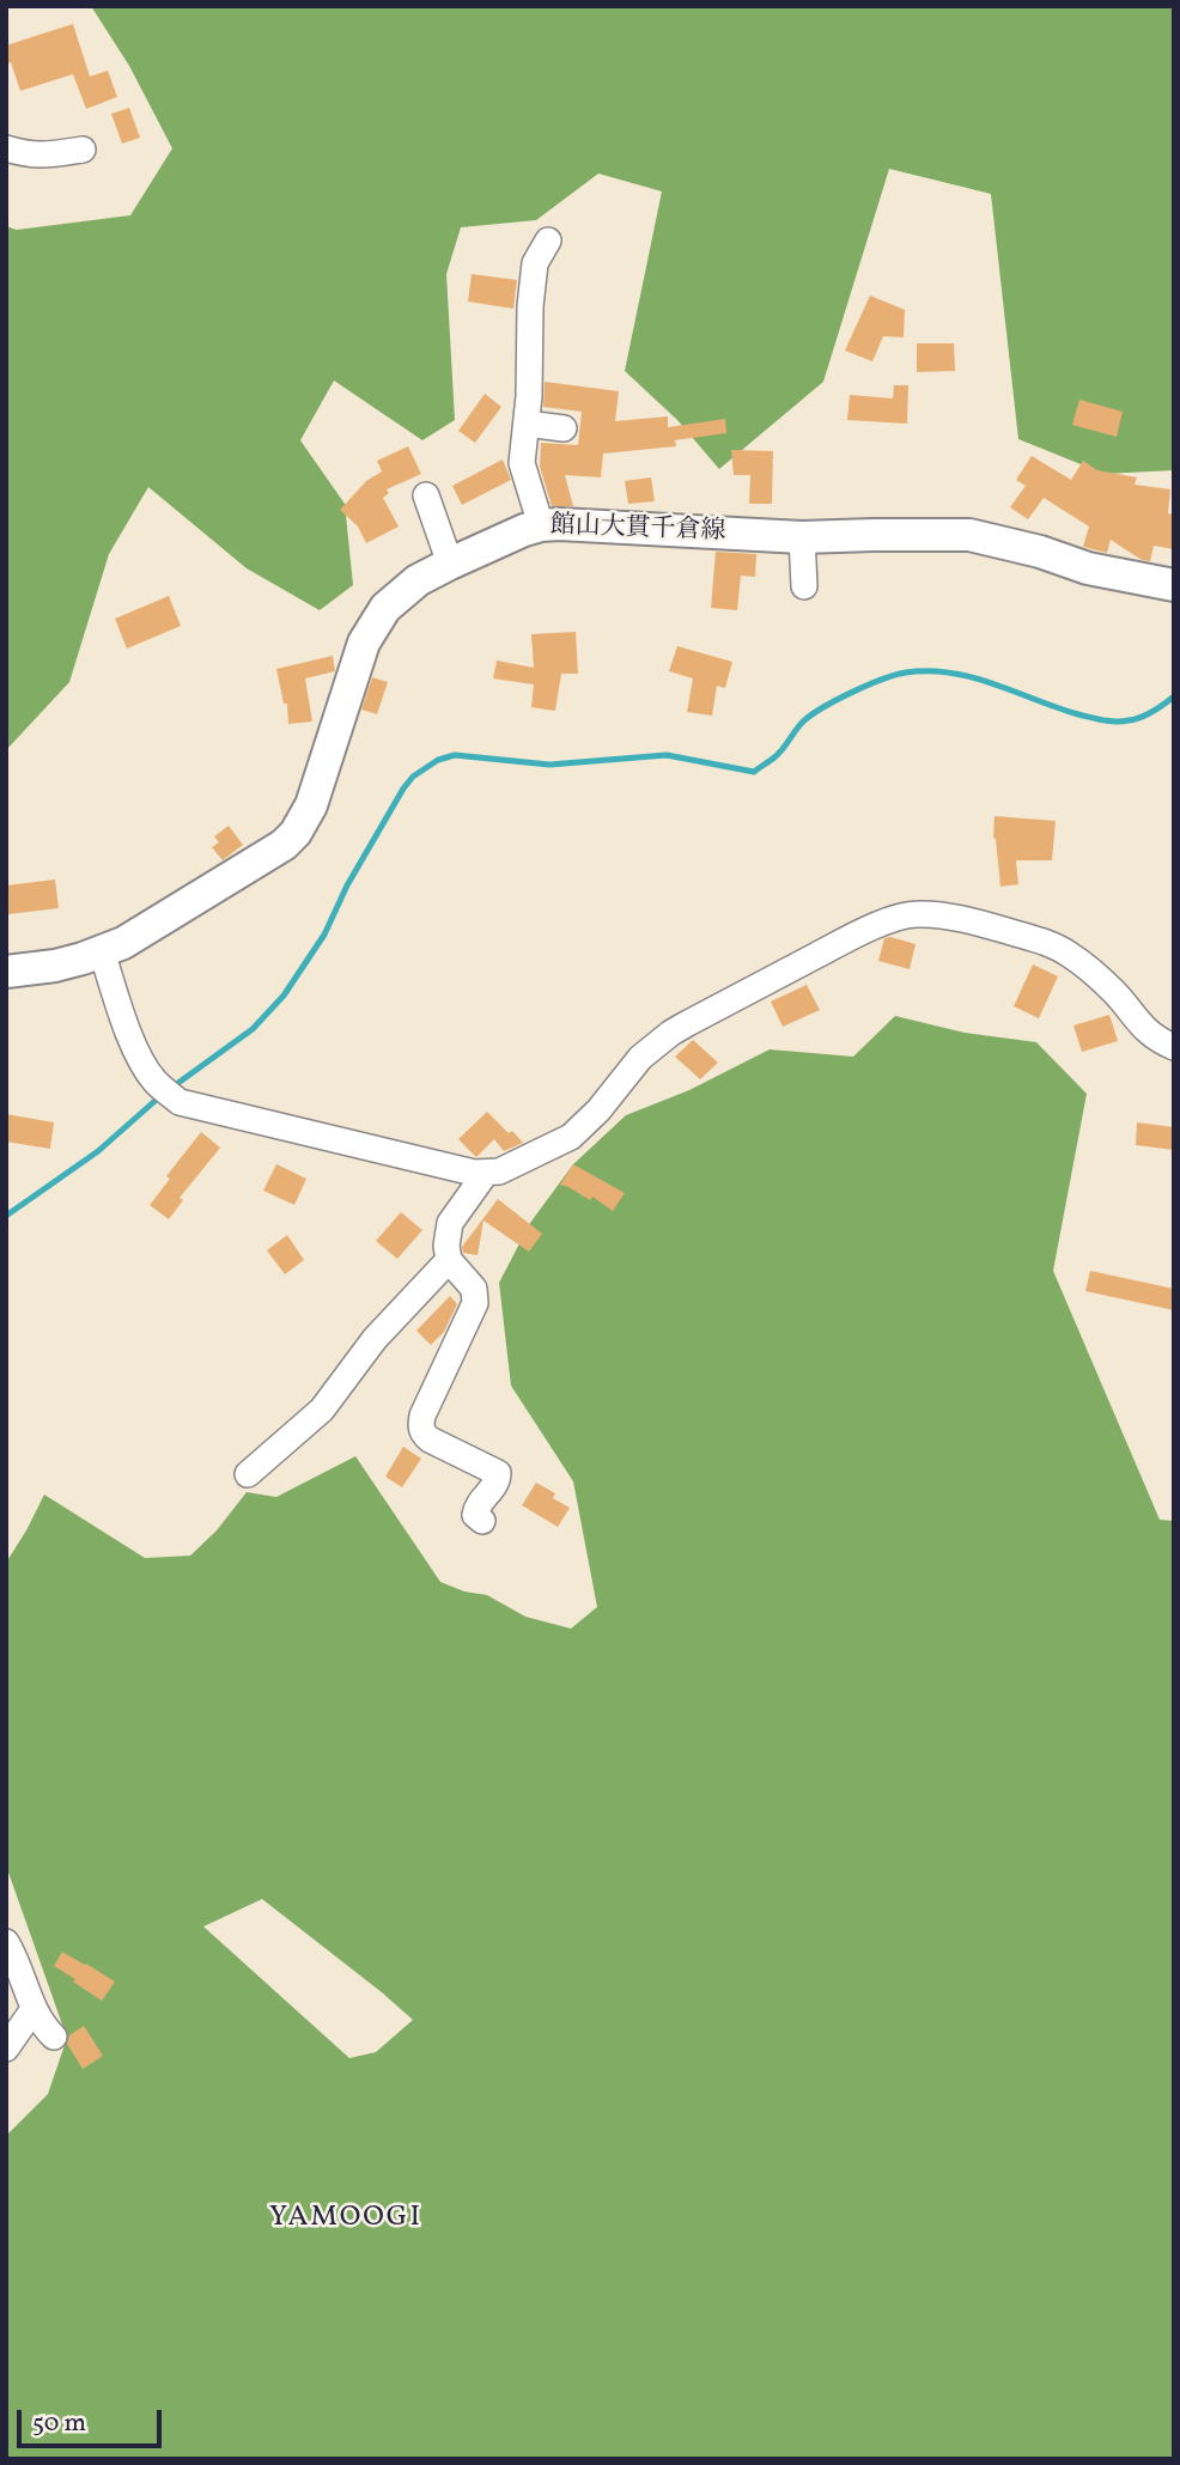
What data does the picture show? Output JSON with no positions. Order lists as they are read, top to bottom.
{
  "streets": {
    "main road": ["館山大貫千倉線"]
  },
  "districts": ["YAMOOGI"],
  "scale_bar": "50 m"
}
